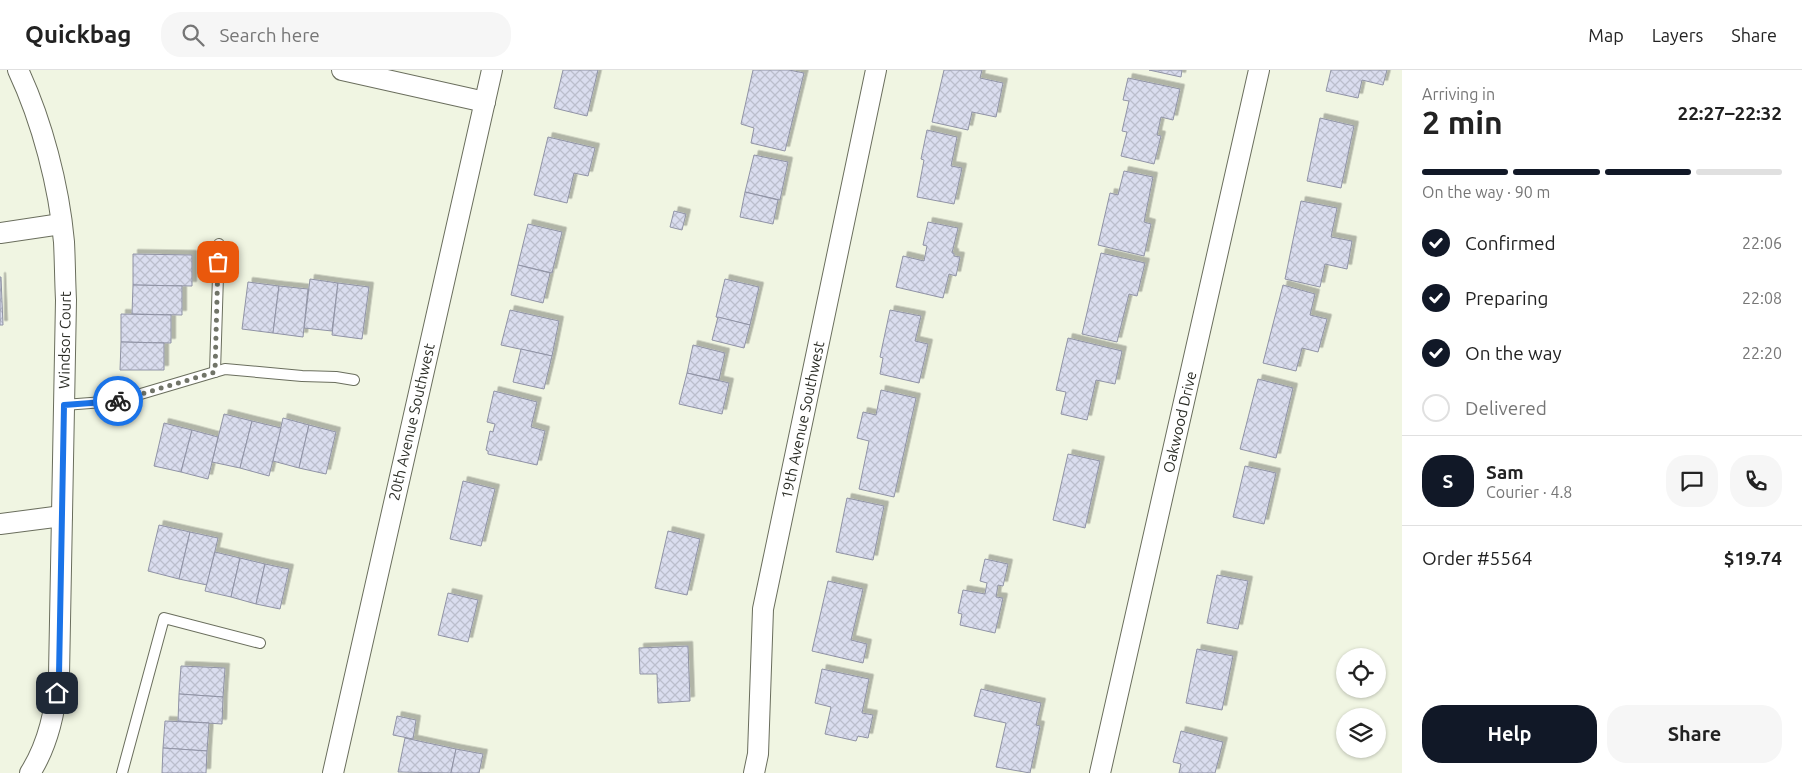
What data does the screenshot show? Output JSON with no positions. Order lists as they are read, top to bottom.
{
  "streets": {
    "street": [
      "Windsor Court",
      "19th Avenue Southwest",
      "20th Avenue Southwest",
      "Oakwood Drive"
    ]
  },
  "page": {
    "header": "Quickbag",
    "search": "Search here",
    "nav": ["Map", "Layers", "Share"],
    "heading": ["2 min", "Arriving in", "22:27–22:32"],
    "panel": [
      "Sam",
      "Courier · 4.8",
      "Order #5564",
      "$19.74"
    ],
    "bar": "On the way · 90 m",
    "list": [
      ["Confirmed", "22:06"],
      ["Preparing", "22:08"],
      ["On the way", "22:20"],
      "Delivered"
    ],
    "round": "S",
    "buttons": ["Help", "Share"]
  }
}
